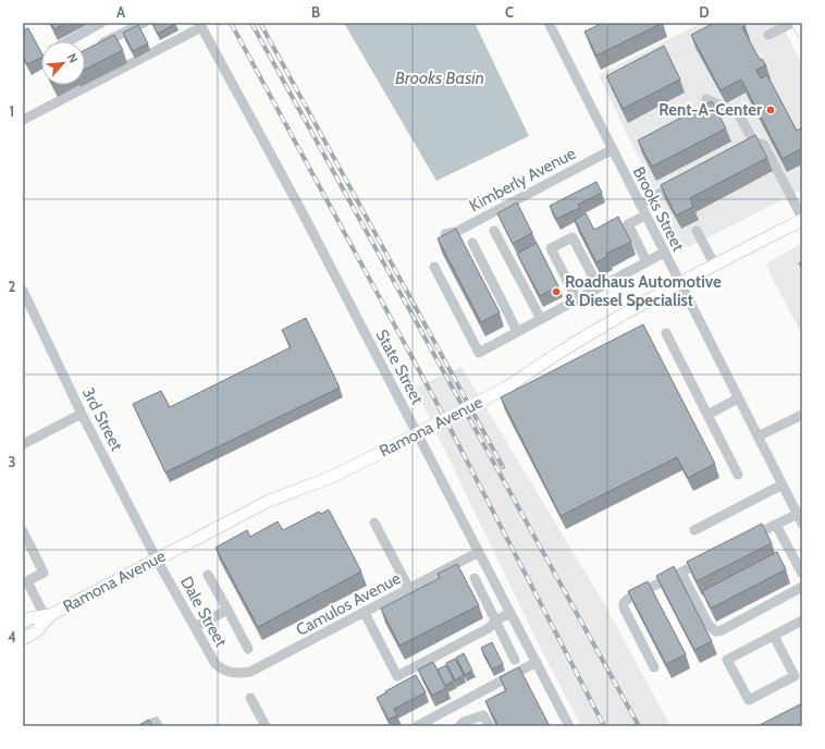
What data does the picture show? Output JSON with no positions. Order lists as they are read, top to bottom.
{
  "streets": {
    "main road": ["Ramona Avenue"],
    "street": [
      "Kimberly Avenue",
      "Brooks Street",
      "State Street",
      "3rd Street",
      "Camulos Avenue",
      "Dale Street"
    ]
  },
  "crossings": [
    ["Kimberly Avenue", "Brooks Street"],
    ["Brooks Street", "Ramona Avenue"],
    ["State Street", "Camulos Avenue"],
    ["3rd Street", "Ramona Avenue"],
    ["3rd Street", "Dale Street"],
    ["Ramona Avenue", "Dale Street"],
    ["Camulos Avenue", "Dale Street"]
  ],
  "water": ["Brooks Basin"],
  "places": ["Rent-A-Center", "Roadhaus Automotive & Diesel Specialist"],
  "north": "top right",
  "grid": {
    "columns": [
      "A",
      "B",
      "C",
      "D"
    ],
    "rows": [
      "1",
      "2",
      "3",
      "4"
    ]
  }
}
